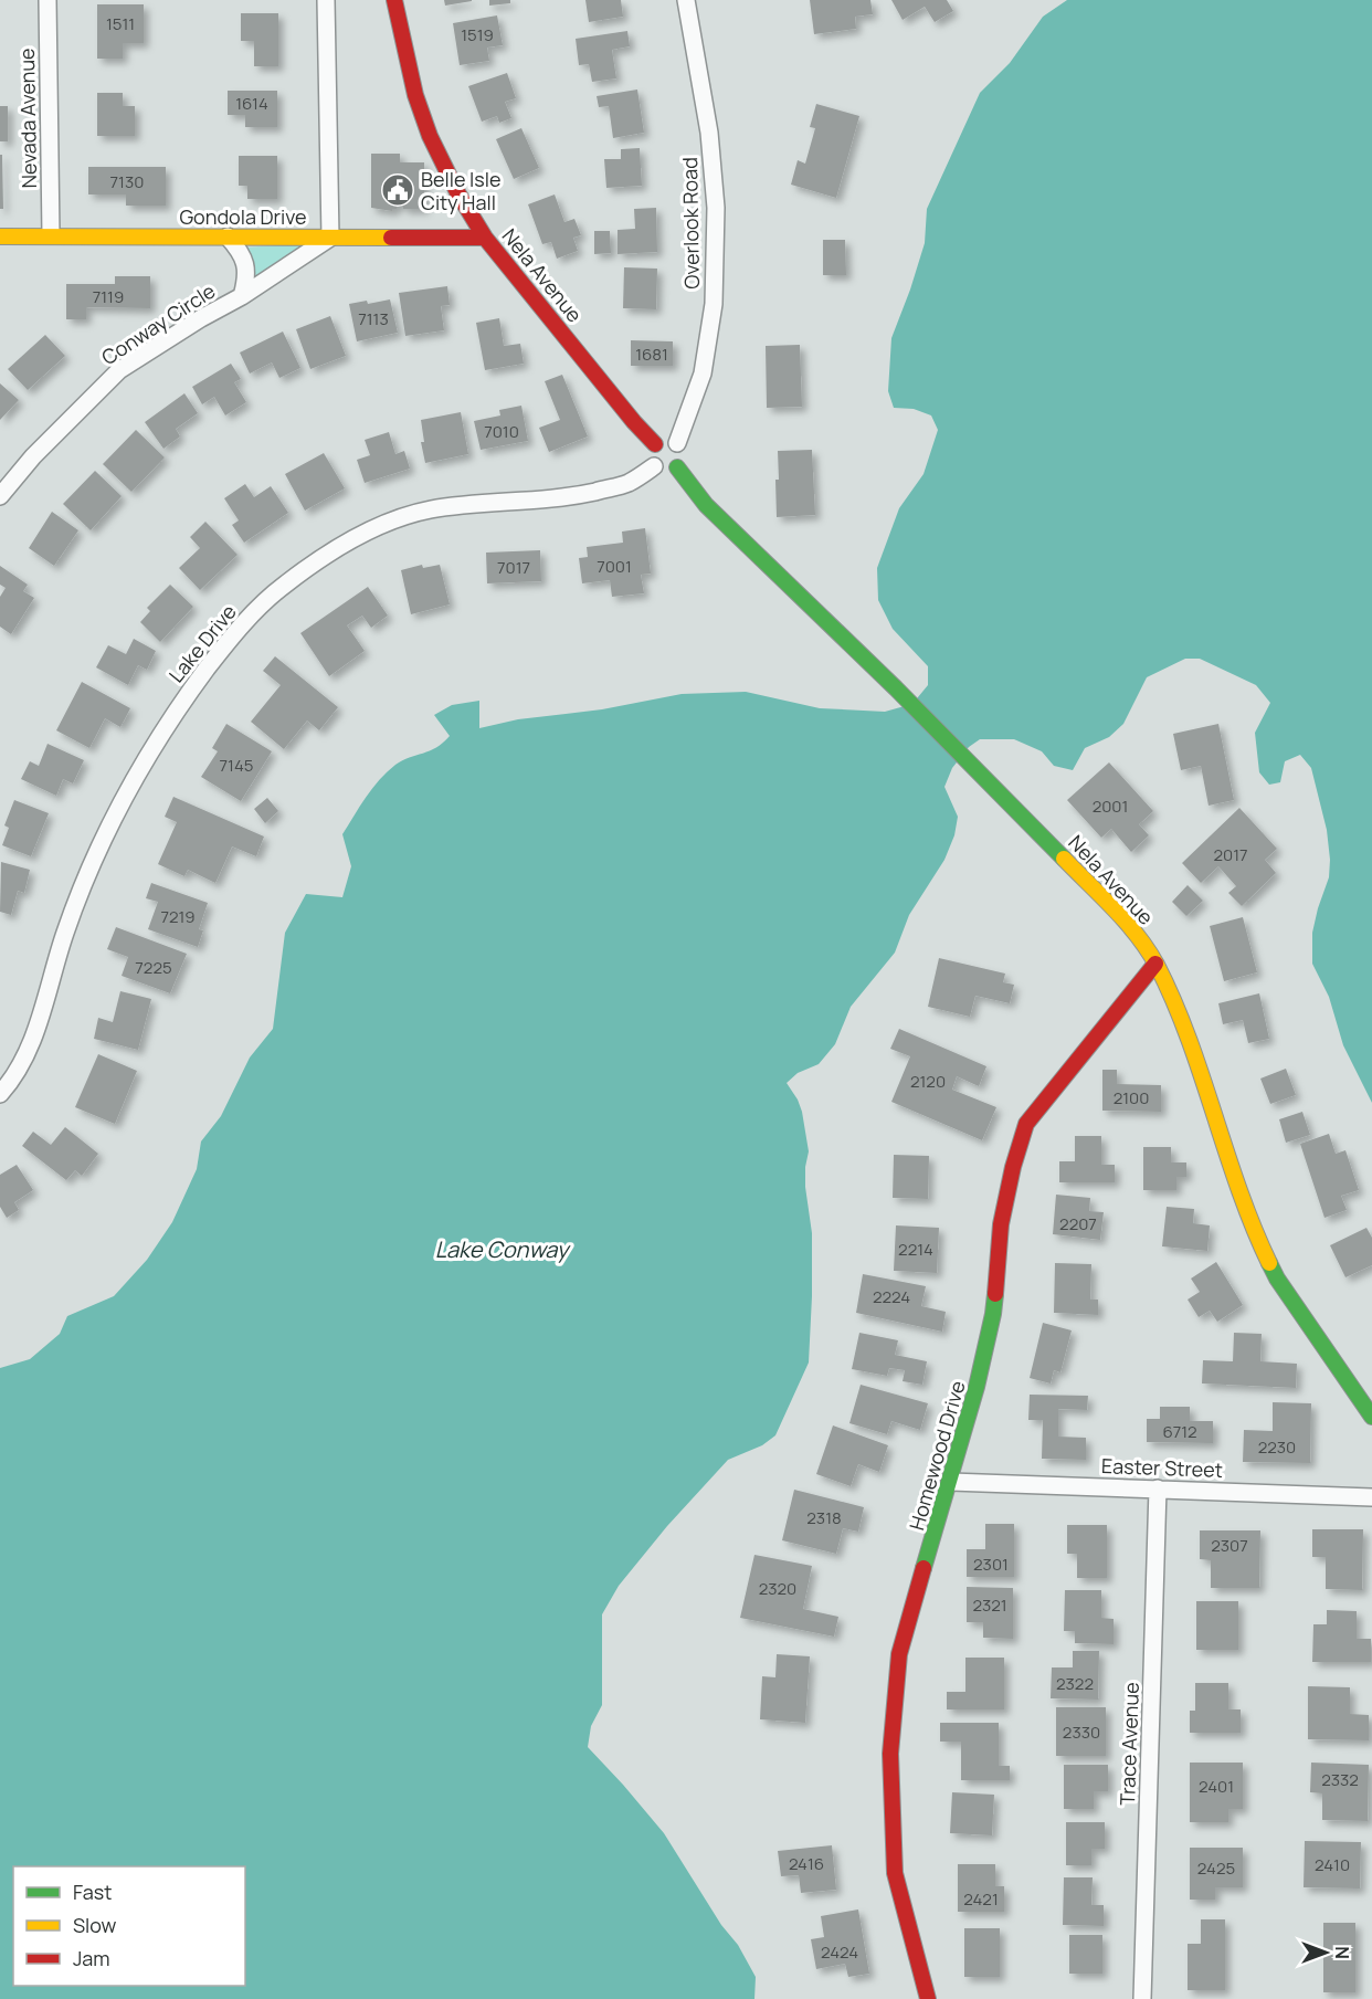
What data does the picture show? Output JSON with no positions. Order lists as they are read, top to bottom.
{
  "streets": {
    "street": [
      "Nevada Avenue",
      "Gondola Drive",
      "Overlook Road",
      "Nela Avenue",
      "Conway Circle",
      "Lake Drive",
      "Homewood Drive",
      "Easter Street",
      "Trace Avenue"
    ]
  },
  "crossings": [
    ["Nevada Avenue", "Gondola Drive"],
    ["Gondola Drive", "Nela Avenue"],
    ["Gondola Drive", "Conway Circle"],
    ["Overlook Road", "Nela Avenue"],
    ["Overlook Road", "Lake Drive"],
    ["Nela Avenue", "Lake Drive"],
    ["Nela Avenue", "Homewood Drive"],
    ["Homewood Drive", "Easter Street"],
    ["Easter Street", "Trace Avenue"]
  ],
  "water": ["Lake Conway"],
  "places": {
    "public building": ["Belle Isle City Hall"]
  },
  "house_numbers": [
    "1511",
    "1519",
    "1614",
    "7130",
    "7119",
    "7113",
    "1681",
    "7010",
    "7001",
    "7017",
    "7145",
    "2001",
    "2017",
    "7219",
    "7225",
    "2120",
    "2100",
    "2207",
    "2214",
    "2224",
    "6712",
    "2230",
    "2318",
    "2307",
    "2301",
    "2320",
    "2321",
    "2322",
    "2330",
    "2332",
    "2401",
    "2416",
    "2410",
    "2425",
    "2421",
    "2424"
  ],
  "legend": ["Fast", "Slow", "Jam"],
  "north": "right"
}
